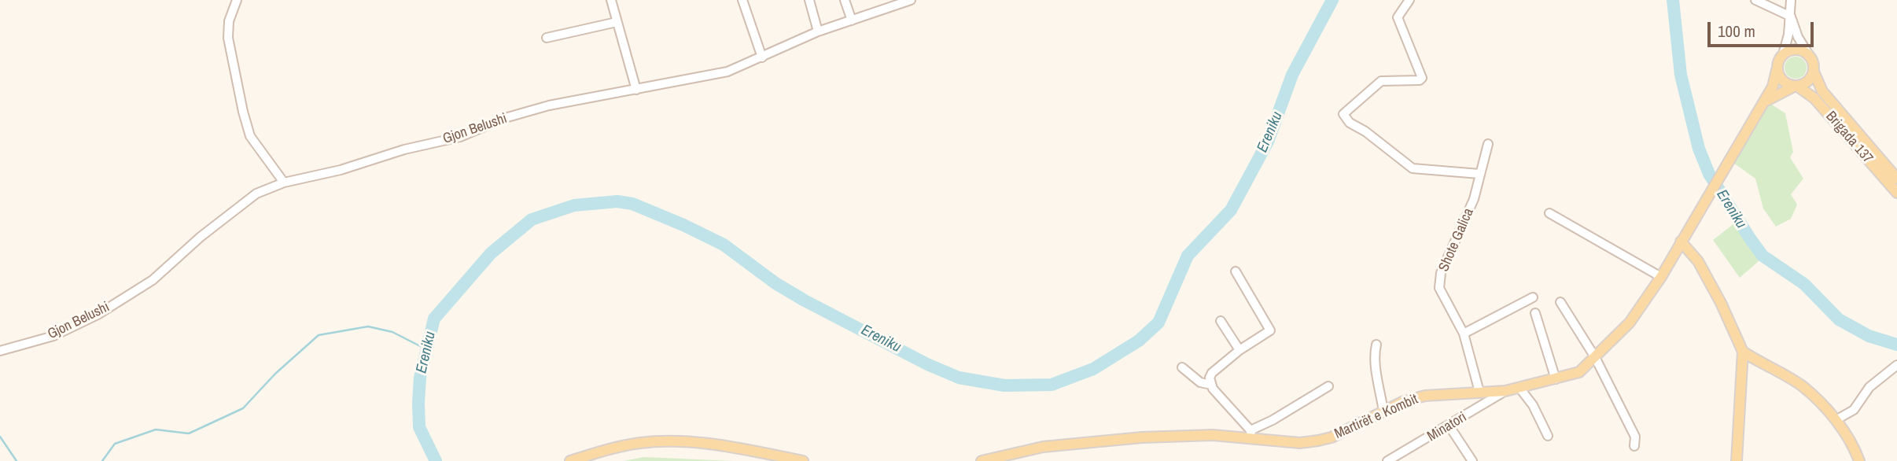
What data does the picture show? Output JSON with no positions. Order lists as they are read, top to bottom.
{
  "streets": {
    "main road": ["Brigada 137", "Martirët e Kombit"],
    "street": ["Gjon Belushi", "Shote Galica", "Minatori"]
  },
  "crossings": [
    ["Brigada 137", "Martirët e Kombit"],
    ["Shote Galica", "Martirët e Kombit"],
    ["Martirët e Kombit", "Minatori"]
  ],
  "water": ["Ereniku"],
  "scale_bar": "100 m"
}
